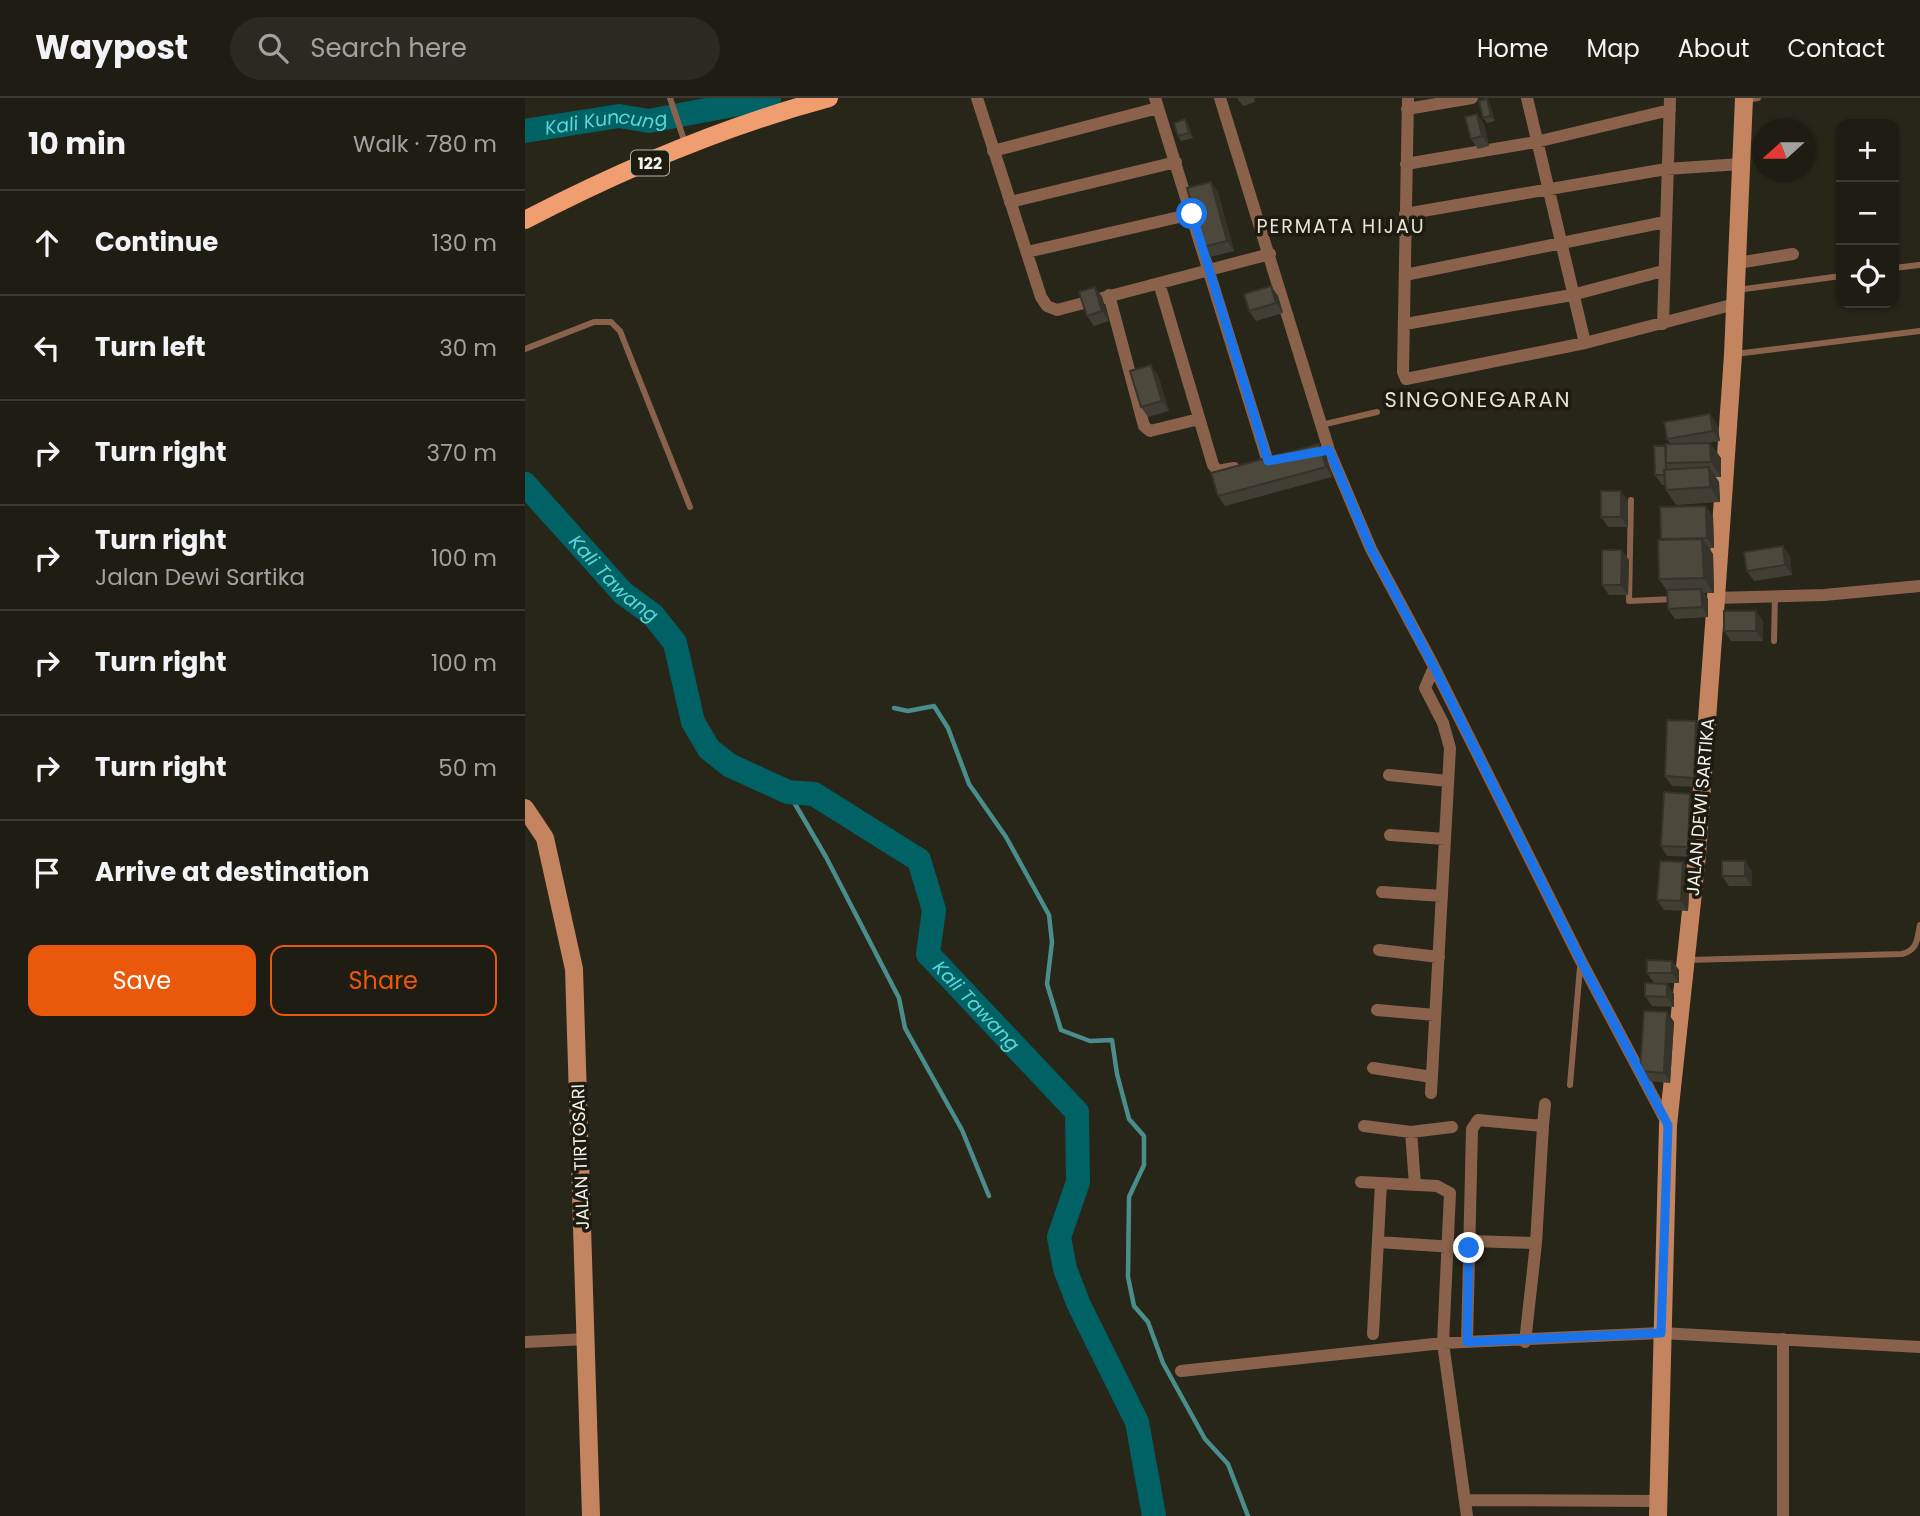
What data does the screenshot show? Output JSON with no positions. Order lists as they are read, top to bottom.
{
  "streets": {
    "main road": ["122", "JALAN DEWI SARTIKA", "JALAN TIRTOSARI"]
  },
  "districts": ["PERMATA HIJAU", "SINGONEGARAN"],
  "water": ["Kali Kuncung", "Kali Tawang"],
  "north": "left",
  "page": {
    "header": "Waypost",
    "search": "Search here",
    "nav": [
      "Home",
      "Map",
      "About",
      "Contact"
    ],
    "heading": ["10 min", "Walk · 780 m"],
    "map_buttons": ["+", "−"],
    "list": [
      ["Continue", "130 m"],
      ["Turn left", "30 m"],
      ["Turn right", "370 m"],
      ["Turn right", "Jalan Dewi Sartika", "100 m"],
      ["Turn right", "100 m"],
      ["Turn right", "50 m"],
      "Arrive at destination"
    ],
    "buttons": ["Save", "Share"]
  }
}
